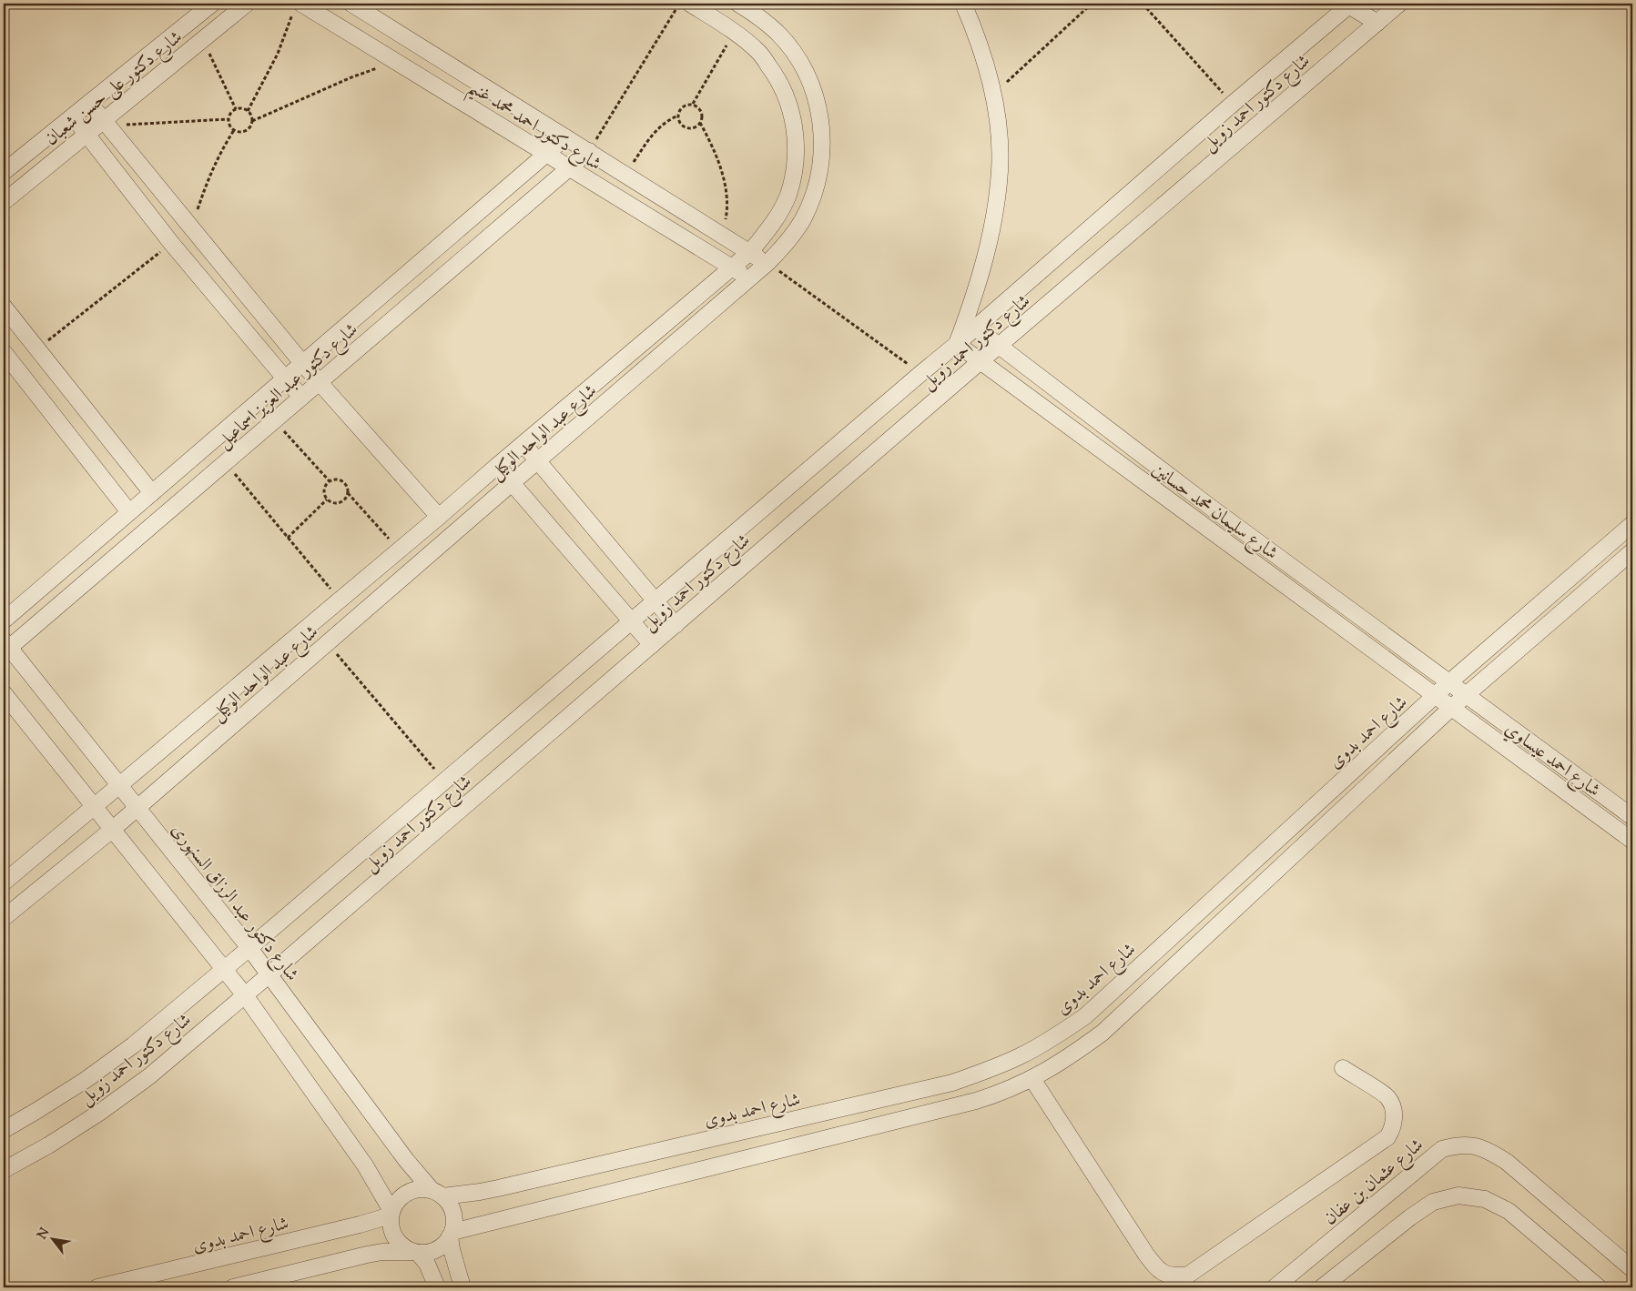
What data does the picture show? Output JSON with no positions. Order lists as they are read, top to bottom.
{
  "streets": {
    "street": [
      "شارع دكتور على حسن شعبان",
      "شارع دكتور احمد زويل",
      "شارع دكتور احمد محمد غنيم",
      "شارع دكتور عبد العزيز اسماعيل",
      "شارع عبد الواحد الوكيل",
      "شارع سليمان محمد حسانين",
      "شارع احمد بدوى",
      "شارع احمد عيساوي",
      "شارع دكتور عبد الرزاق السنهورى",
      "شارع عثمان بن عفان"
    ]
  },
  "crossings": [
    ["شارع دكتور احمد زويل", "شارع سليمان محمد حسانين"],
    ["شارع دكتور احمد زويل", "شارع دكتور عبد الرزاق السنهورى"],
    ["شارع دكتور احمد محمد غنيم", "شارع دكتور عبد العزيز اسماعيل"],
    ["شارع دكتور احمد محمد غنيم", "شارع عبد الواحد الوكيل"],
    ["شارع دكتور عبد العزيز اسماعيل", "شارع دكتور عبد الرزاق السنهورى"],
    ["شارع عبد الواحد الوكيل", "شارع دكتور عبد الرزاق السنهورى"],
    ["شارع سليمان محمد حسانين", "شارع احمد بدوى"],
    ["شارع سليمان محمد حسانين", "شارع احمد عيساوي"],
    ["شارع احمد بدوى", "شارع دكتور عبد الرزاق السنهورى"]
  ],
  "north": "top left"
}
